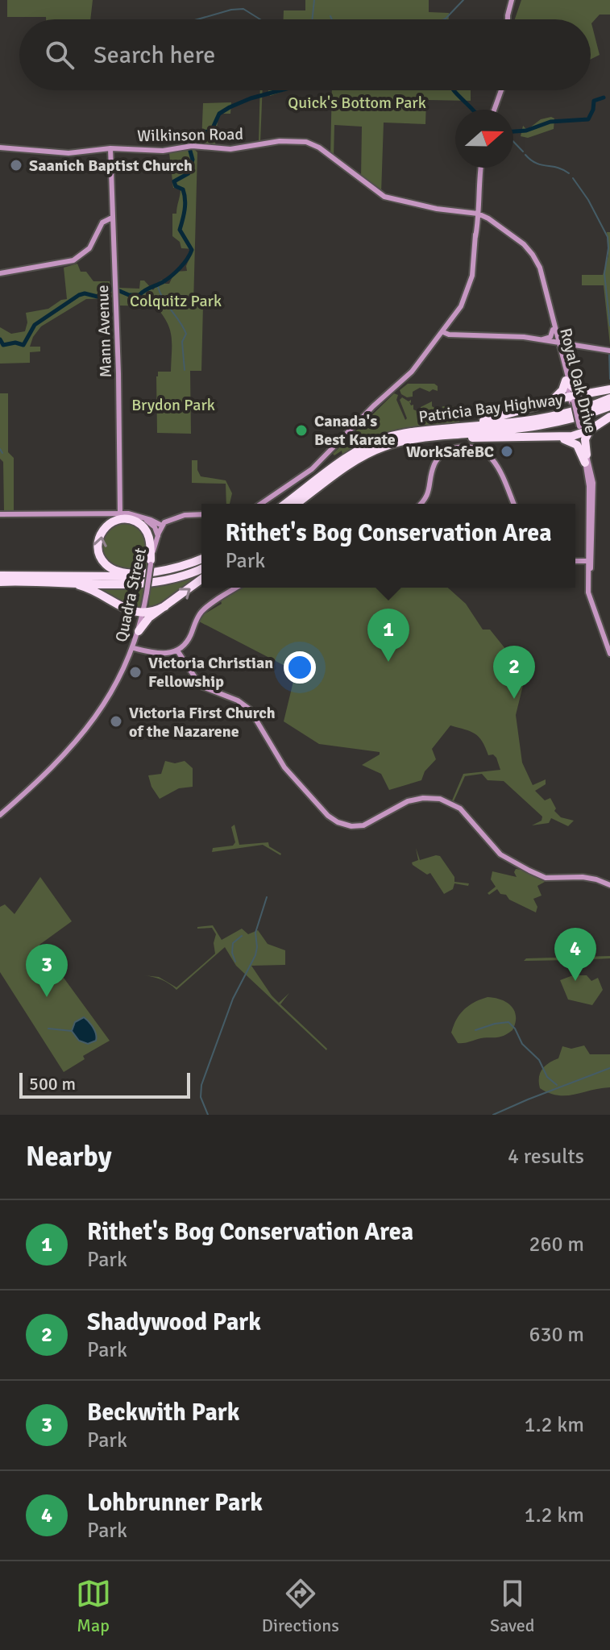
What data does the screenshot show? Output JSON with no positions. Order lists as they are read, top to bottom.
{
  "streets": {
    "highway": ["Patricia Bay Highway"],
    "main road": [
      "Wilkinson Road",
      "Mann Avenue",
      "Royal Oak Drive",
      "Quadra Street"
    ]
  },
  "crossings": [
    ["Wilkinson Road", "Mann Avenue"],
    ["Wilkinson Road", "Royal Oak Drive"]
  ],
  "parks": ["Quick's Bottom Park", "Colquitz Park", "Brydon Park"],
  "places": [
    "Saanich Baptist Church",
    "Canada's Best Karate",
    "WorkSafeBC",
    "Victoria Christian Fellowship",
    "Victoria First Church of the Nazarene"
  ],
  "scale_bar": "500 m",
  "north": "right",
  "page": {
    "search": "Search here",
    "popup": ["Rithet's Bog Conservation Area", "Park"],
    "pins": [
      "1",
      "2",
      "4",
      "3"
    ],
    "scale": "500 m",
    "heading": ["Nearby", "4 results"],
    "list": [
      {
        "mark": "1",
        "name": "Rithet's Bog Conservation Area",
        "note": "Park",
        "value": "260 m"
      },
      {
        "mark": "2",
        "name": "Shadywood Park",
        "note": "Park",
        "value": "630 m"
      },
      {
        "mark": "3",
        "name": "Beckwith Park",
        "note": "Park",
        "value": "1.2 km"
      },
      {
        "mark": "4",
        "name": "Lohbrunner Park",
        "note": "Park",
        "value": "1.2 km"
      }
    ],
    "nav": ["Map", "Directions", "Saved"]
  }
}
